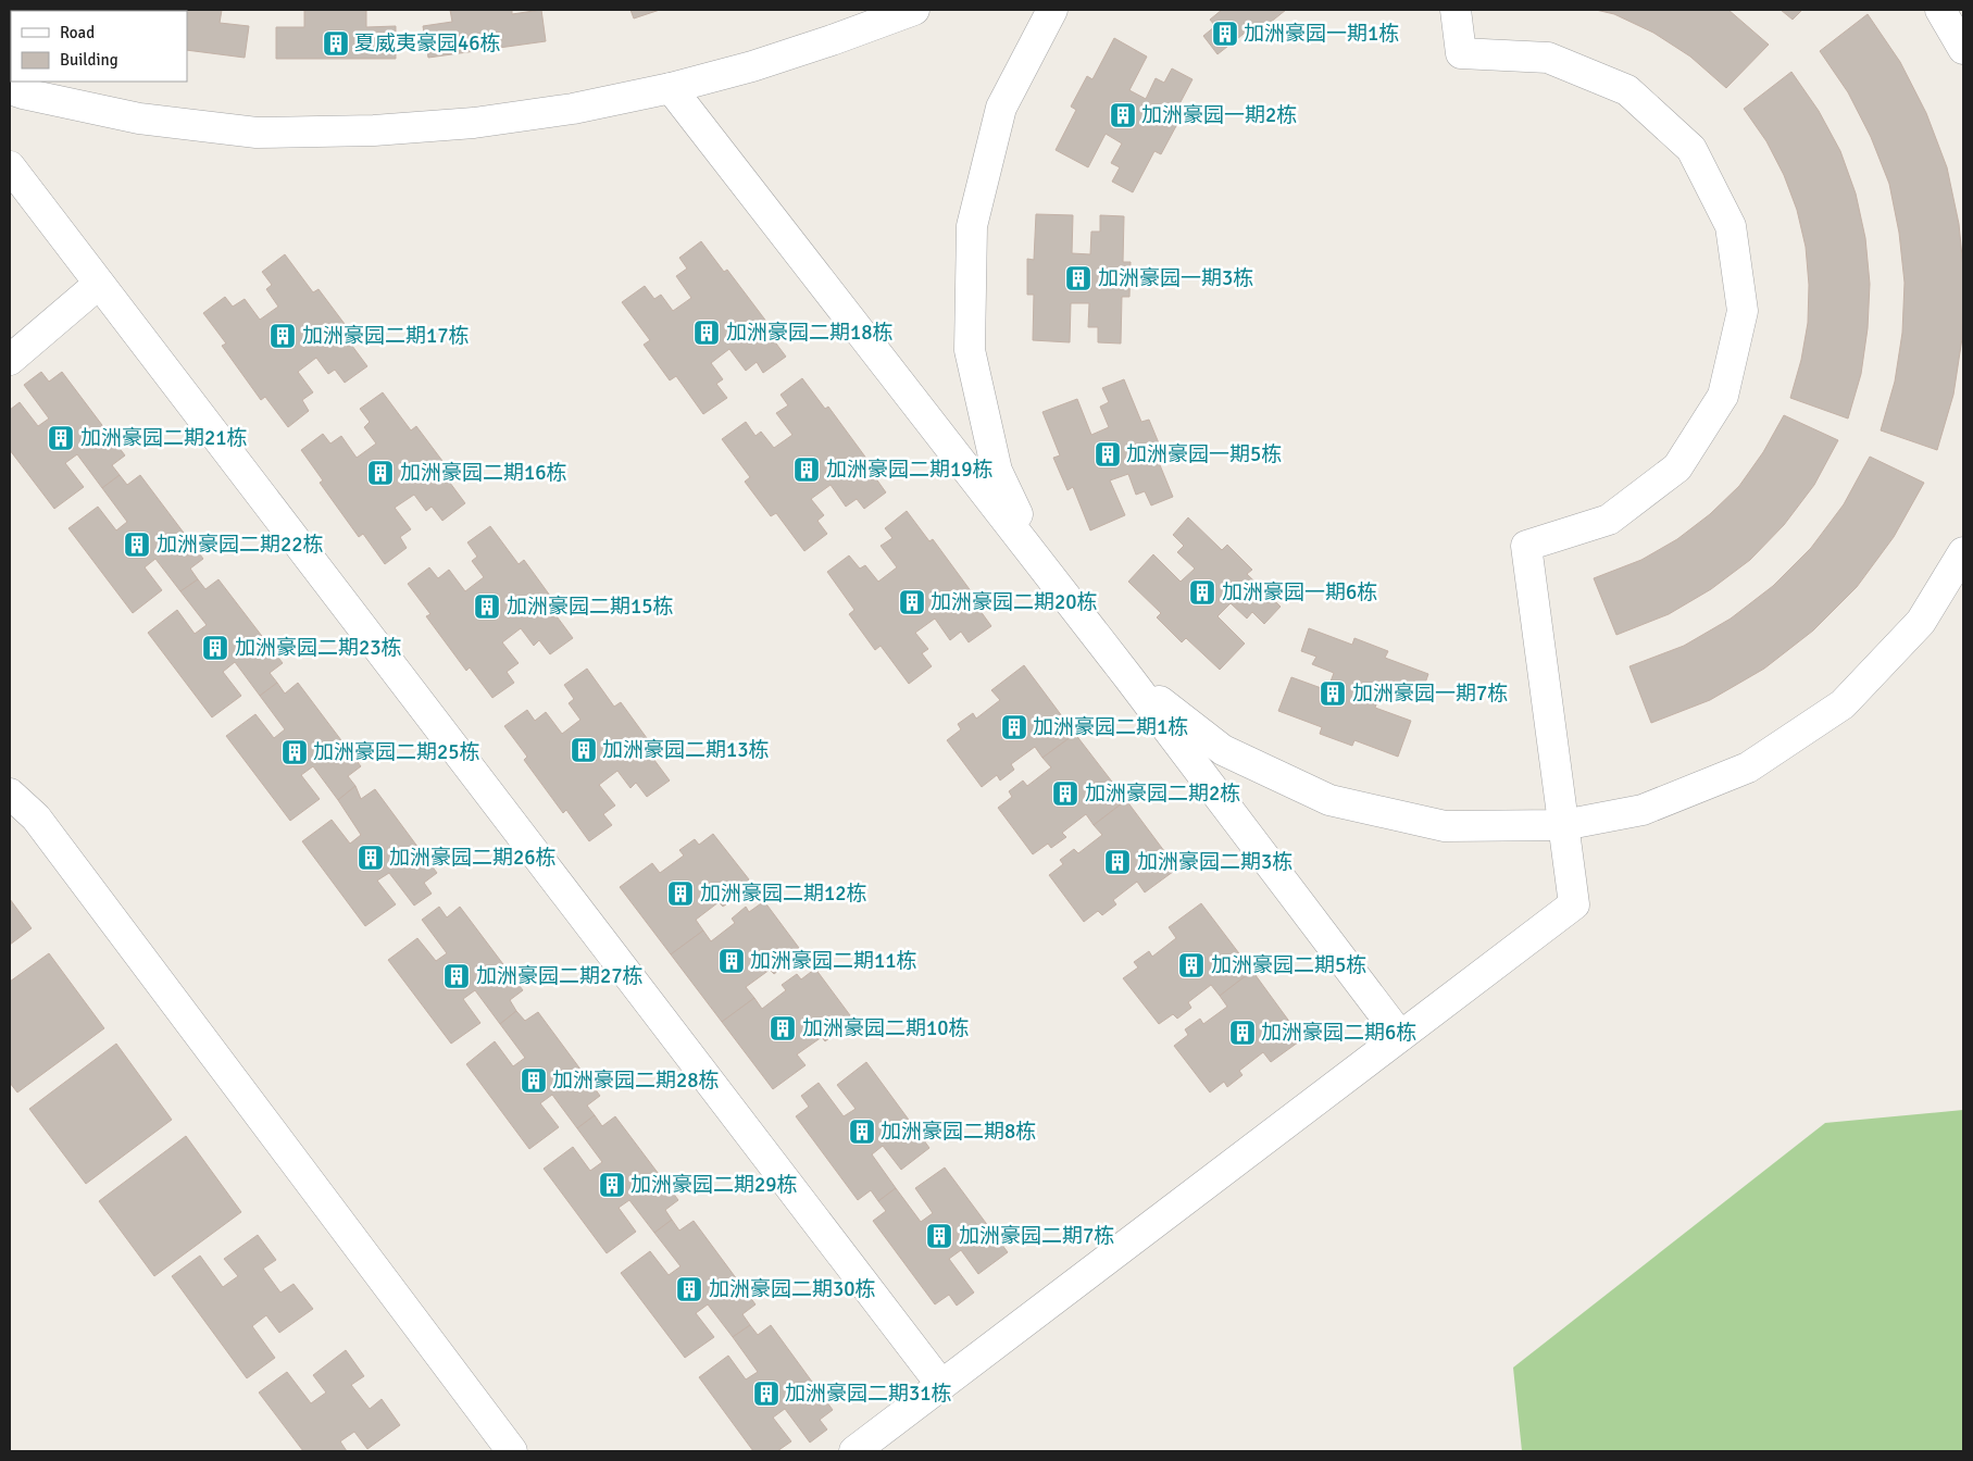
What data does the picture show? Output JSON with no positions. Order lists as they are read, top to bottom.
{
  "places": {
    "building": [
      "加洲豪园一期1栋",
      "夏威夷豪园46栋",
      "加洲豪园一期2栋",
      "加洲豪园一期3栋",
      "加洲豪园二期18栋",
      "加洲豪园二期17栋",
      "加洲豪园二期21栋",
      "加洲豪园一期5栋",
      "加洲豪园二期19栋",
      "加洲豪园二期16栋",
      "加洲豪园二期22栋",
      "加洲豪园一期6栋",
      "加洲豪园二期20栋",
      "加洲豪园二期15栋",
      "加洲豪园二期23栋",
      "加洲豪园一期7栋",
      "加洲豪园二期1栋",
      "加洲豪园二期13栋",
      "加洲豪园二期25栋",
      "加洲豪园二期2栋",
      "加洲豪园二期26栋",
      "加洲豪园二期3栋",
      "加洲豪园二期12栋",
      "加洲豪园二期11栋",
      "加洲豪园二期5栋",
      "加洲豪园二期27栋",
      "加洲豪园二期10栋",
      "加洲豪园二期6栋",
      "加洲豪园二期28栋",
      "加洲豪园二期8栋",
      "加洲豪园二期29栋",
      "加洲豪园二期7栋",
      "加洲豪园二期30栋",
      "加洲豪园二期31栋"
    ]
  },
  "legend": ["Road", "Building"]
}
